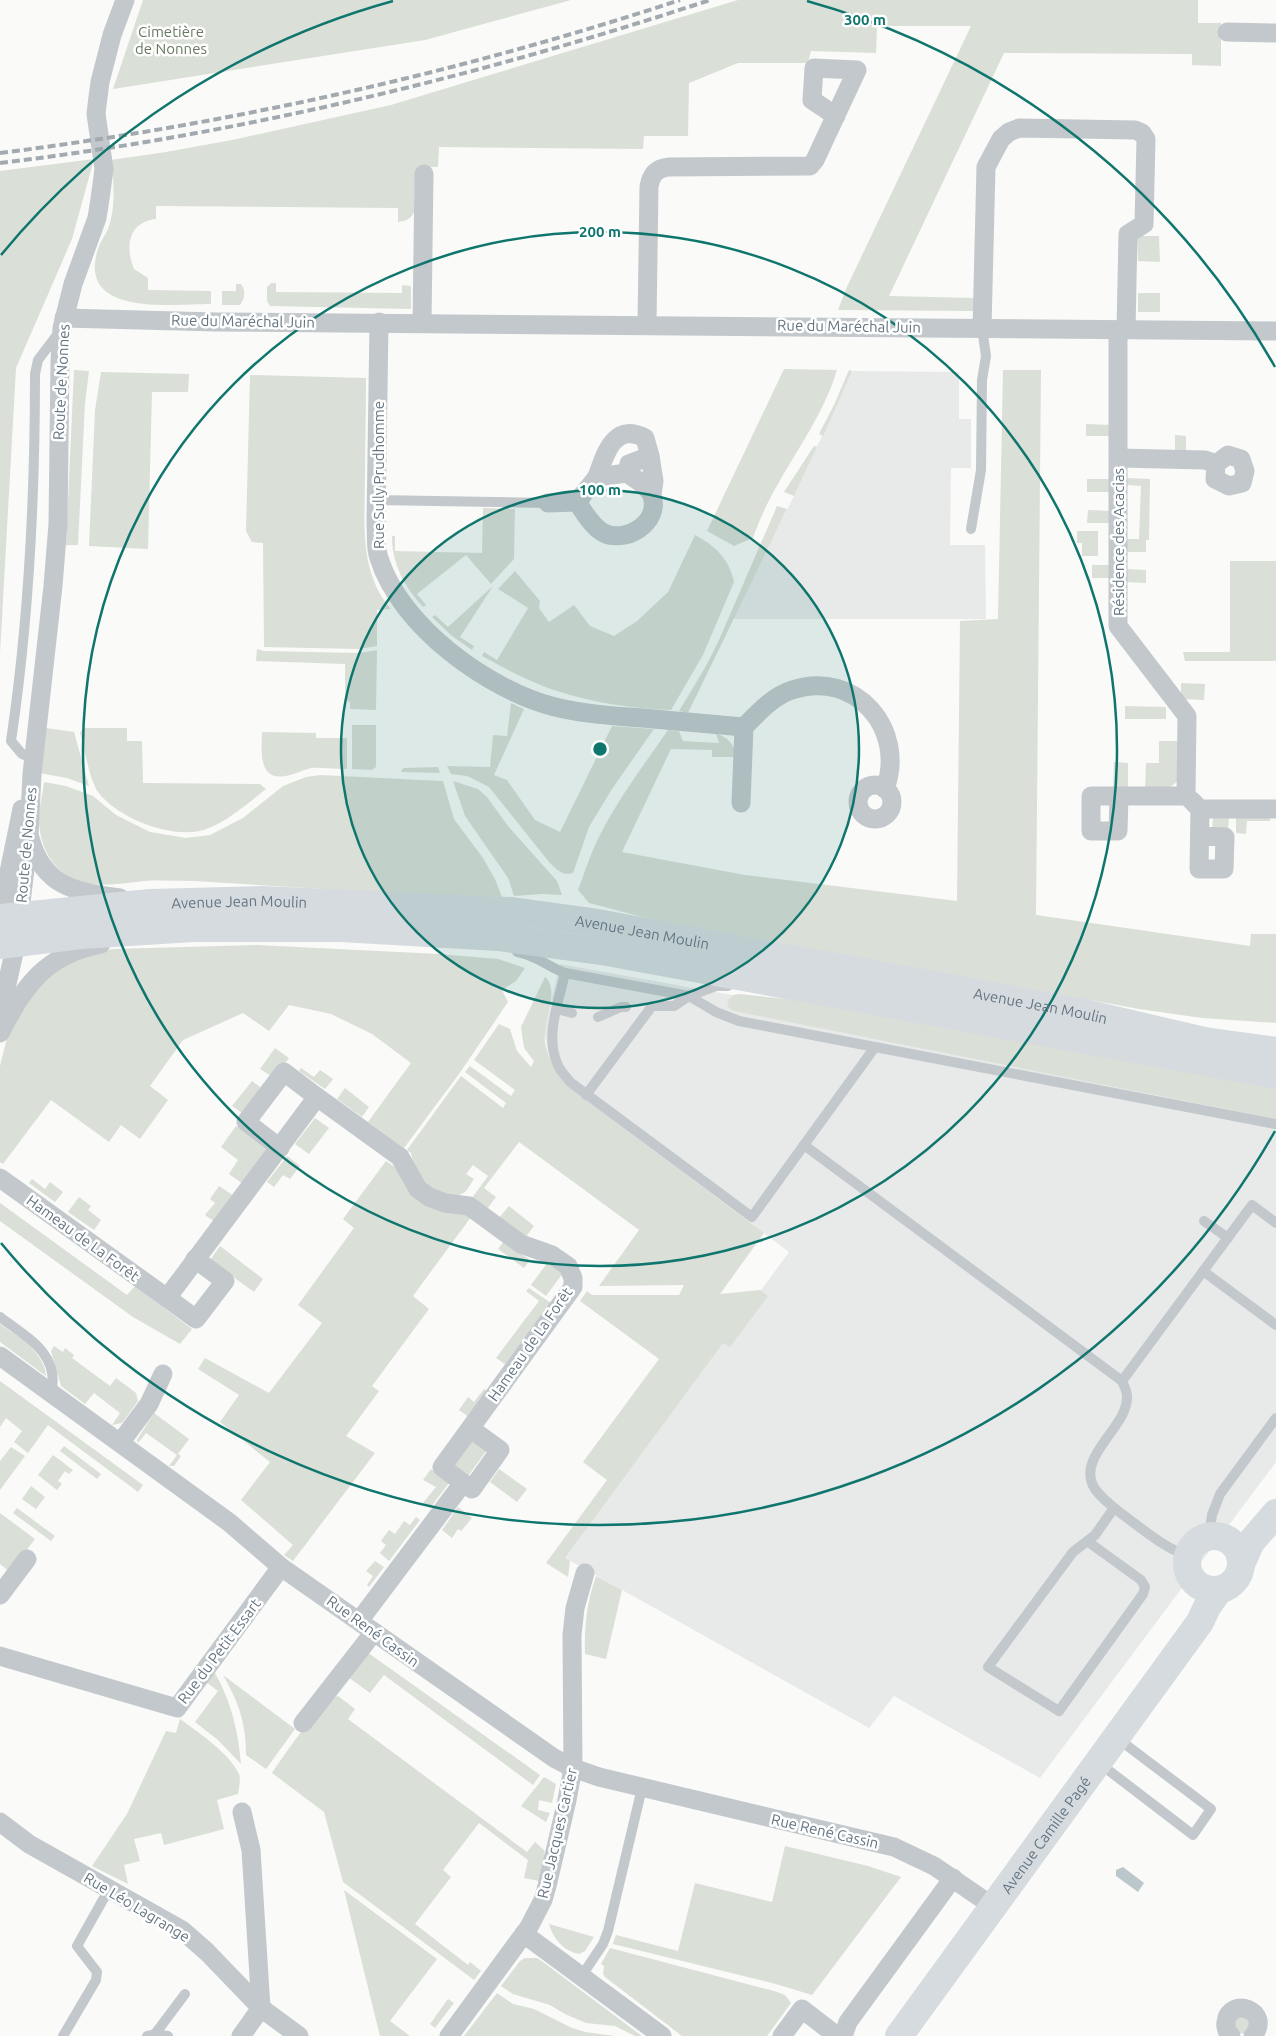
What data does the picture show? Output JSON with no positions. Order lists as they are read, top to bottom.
{
  "streets": {
    "main road": ["Avenue Jean Moulin", "Avenue Camille Pagé"],
    "street": [
      "Rue du Maréchal Juin",
      "Route de Nonnes",
      "Rue Sully Prudhomme",
      "Résidence des Acacias",
      "Hameau de La Forêt",
      "Rue René Cassin",
      "Rue du Petit Essart",
      "Rue Jacques Cartier",
      "Rue Léo Lagrange"
    ]
  },
  "crossings": [
    ["Rue du Maréchal Juin", "Route de Nonnes"],
    ["Rue du Maréchal Juin", "Rue Sully Prudhomme"],
    ["Rue du Maréchal Juin", "Résidence des Acacias"],
    ["Route de Nonnes", "Avenue Jean Moulin"],
    ["Rue René Cassin", "Rue du Petit Essart"],
    ["Rue René Cassin", "Rue Jacques Cartier"],
    ["Rue René Cassin", "Avenue Camille Pagé"]
  ],
  "parks": ["Cimetière de Nonnes"],
  "rings": ["300 m", "200 m", "100 m"]
}
